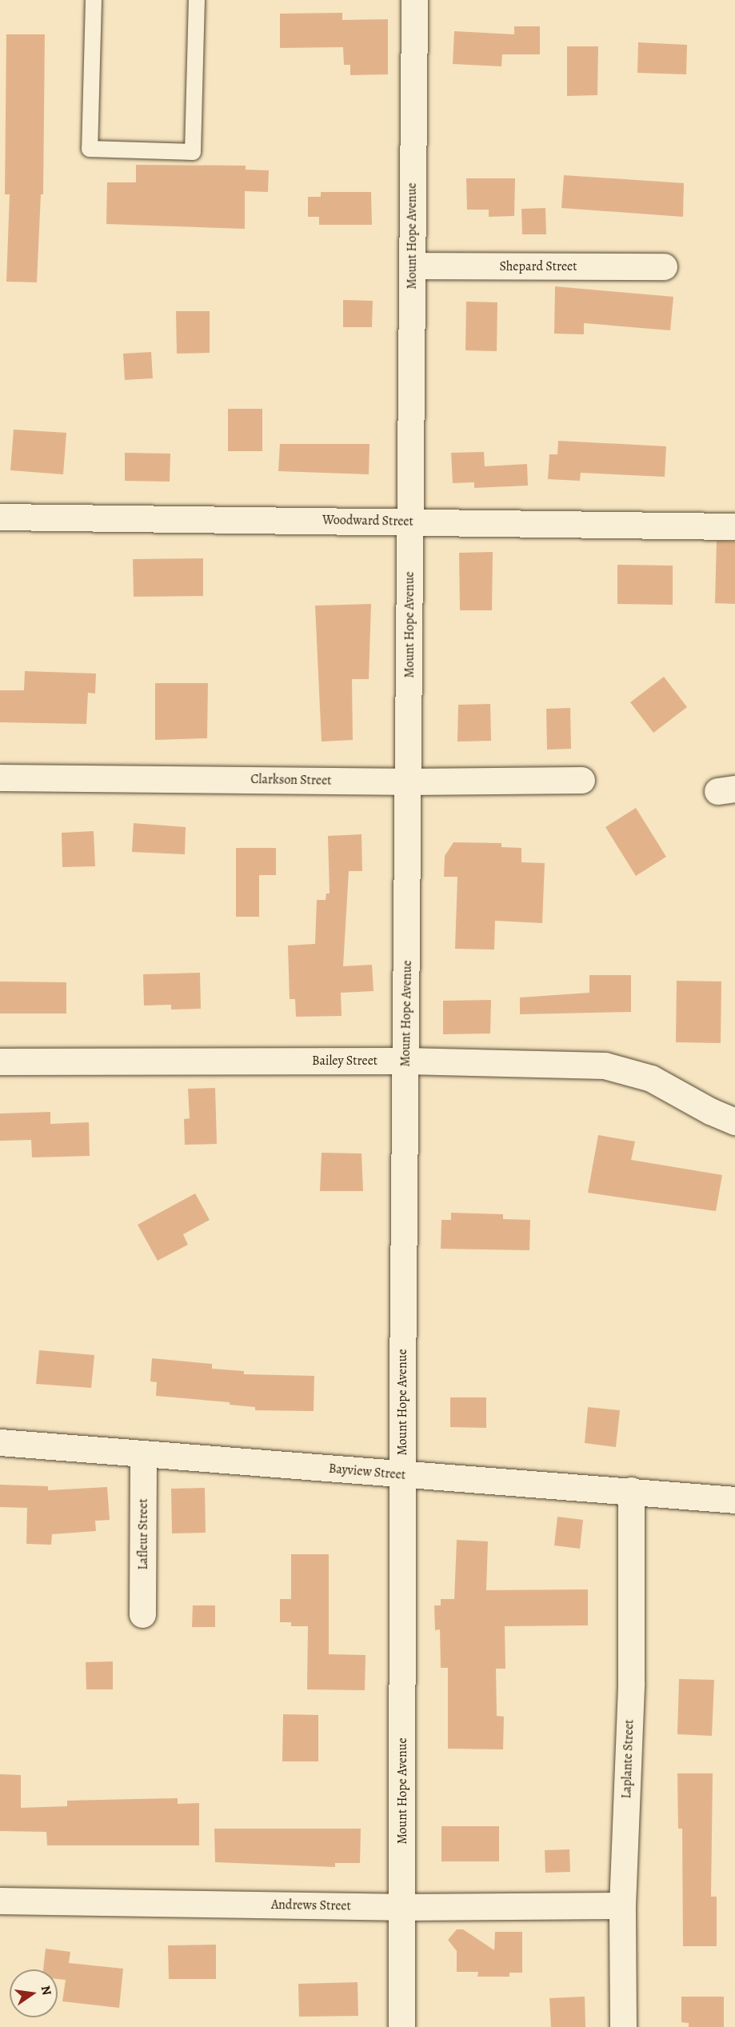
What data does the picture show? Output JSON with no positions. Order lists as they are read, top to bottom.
{
  "streets": {
    "street": [
      "Mount Hope Avenue",
      "Shepard Street",
      "Woodward Street",
      "Clarkson Street",
      "Bailey Street",
      "Bayview Street",
      "Lafleur Street",
      "Laplante Street",
      "Andrews Street"
    ]
  },
  "crossings": [
    ["Mount Hope Avenue", "Shepard Street"],
    ["Mount Hope Avenue", "Woodward Street"],
    ["Mount Hope Avenue", "Clarkson Street"],
    ["Mount Hope Avenue", "Bailey Street"],
    ["Mount Hope Avenue", "Bayview Street"],
    ["Mount Hope Avenue", "Andrews Street"],
    ["Bayview Street", "Lafleur Street"],
    ["Bayview Street", "Laplante Street"],
    ["Laplante Street", "Andrews Street"]
  ],
  "north": "right"
}
